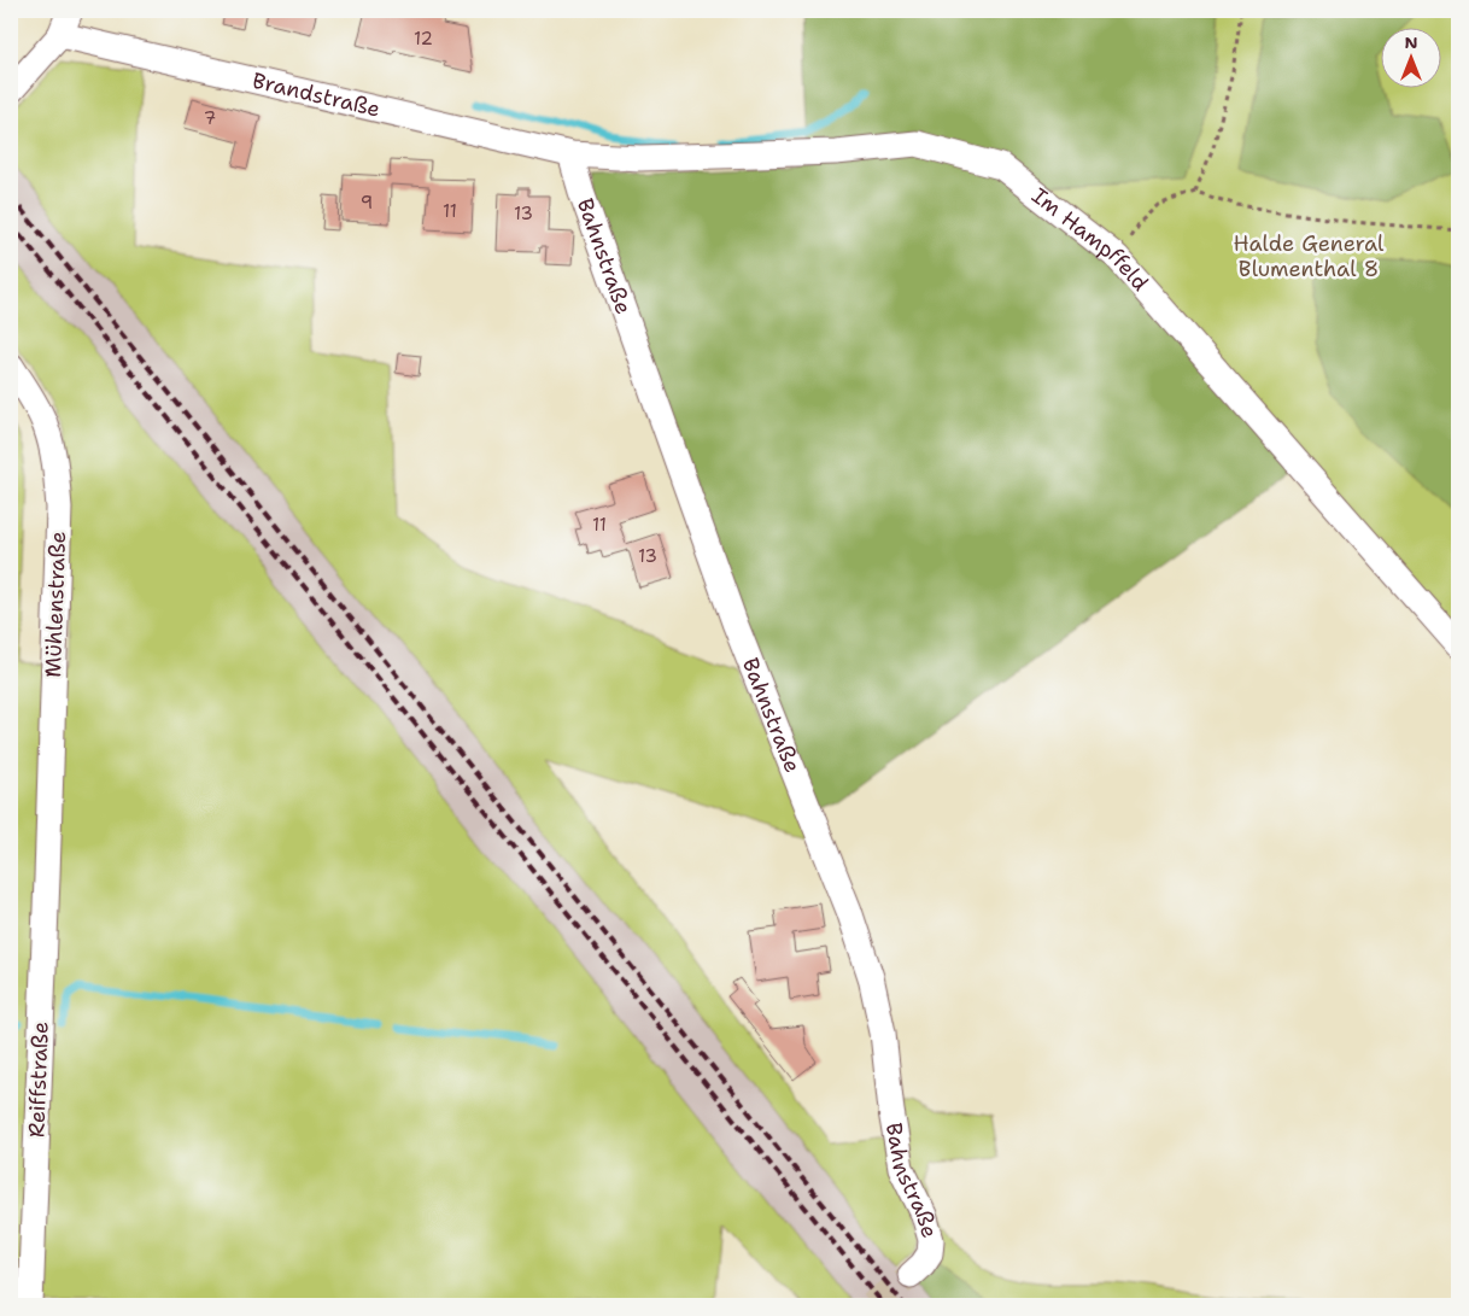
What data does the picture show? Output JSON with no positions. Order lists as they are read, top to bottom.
{
  "streets": {
    "street": [
      "Brandstraße",
      "Im Hampffeld",
      "Bahnstraße",
      "Mühlenstraße",
      "Reiffstraße"
    ]
  },
  "crossings": [
    ["Brandstraße", "Im Hampffeld"],
    ["Brandstraße", "Bahnstraße"],
    ["Im Hampffeld", "Bahnstraße"],
    ["Mühlenstraße", "Reiffstraße"]
  ],
  "parks": ["Halde General Blumenthal 8"],
  "house_numbers": [
    "12",
    "7",
    "9",
    "11",
    "13",
    "11",
    "13"
  ],
  "north": "top"
}
